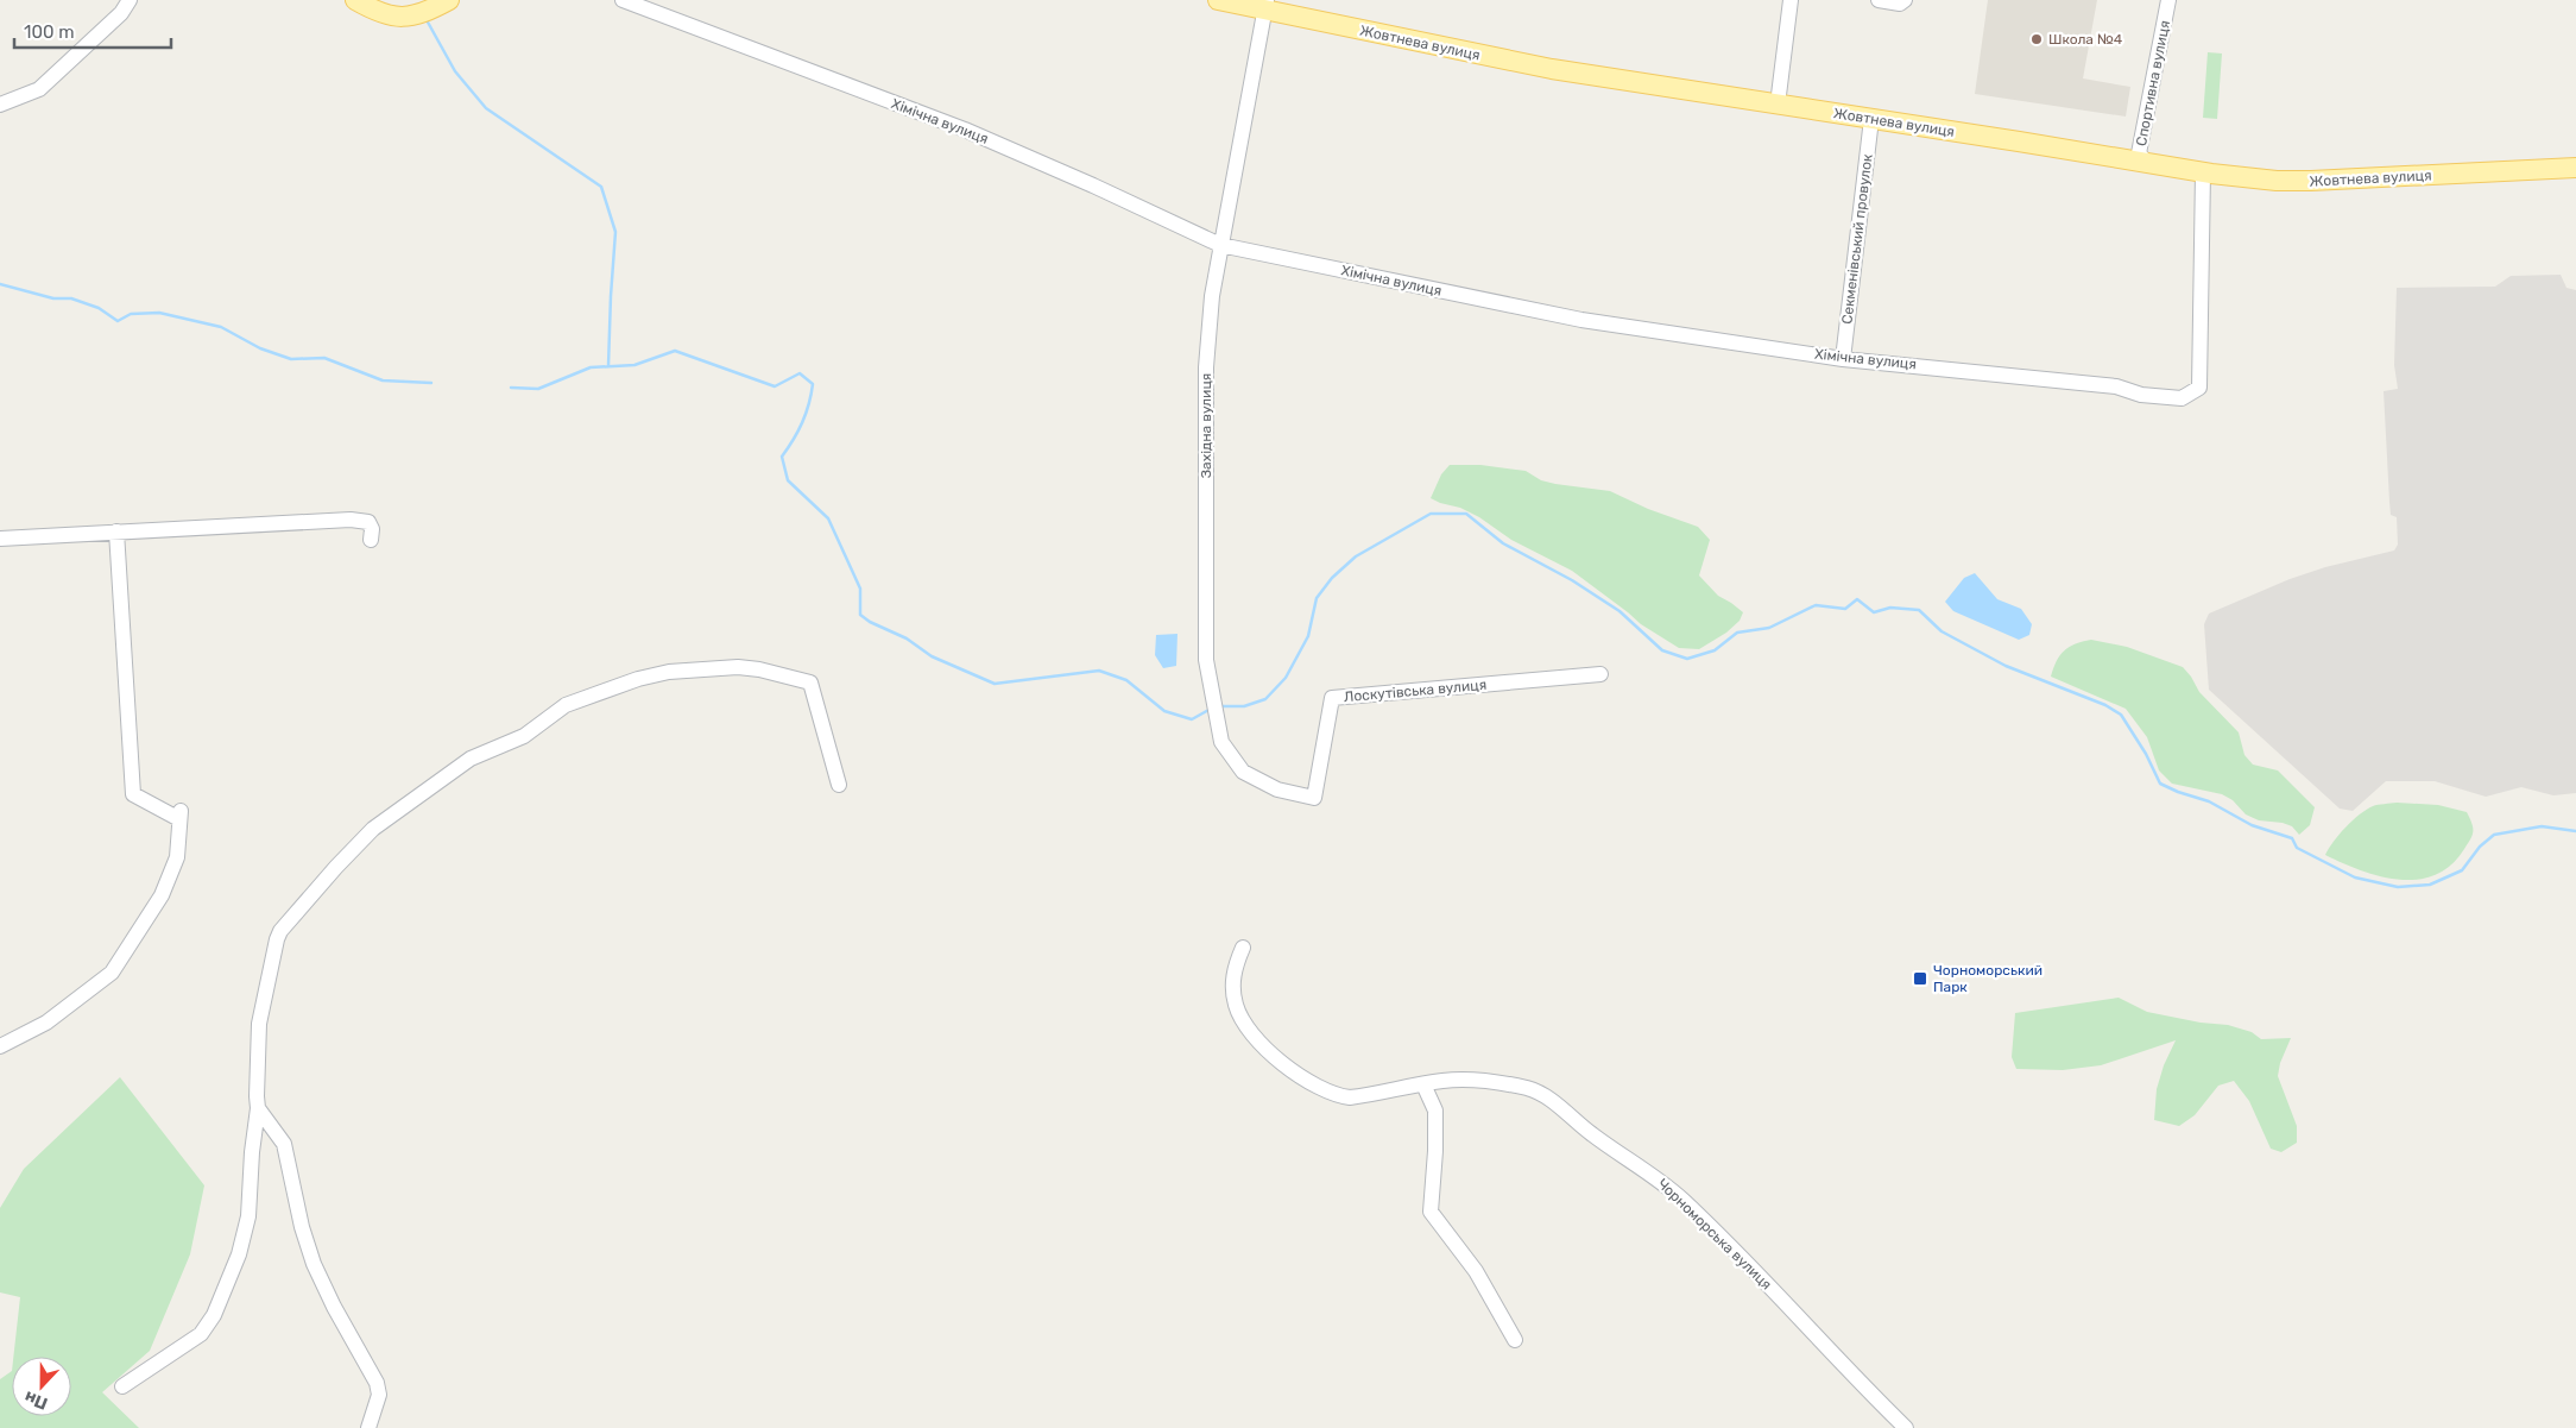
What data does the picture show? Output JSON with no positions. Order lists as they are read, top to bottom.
{
  "streets": {
    "main road": ["Жовтнева вулиця"],
    "street": [
      "Спортивна вулиця",
      "Хімічна вулиця",
      "Секменівський провулок",
      "Західна вулиця",
      "Лоскутівська вулиця",
      "Чорноморська вулиця"
    ]
  },
  "crossings": [
    ["Жовтнева вулиця", "Спортивна вулиця"],
    ["Жовтнева вулиця", "Хімічна вулиця"],
    ["Жовтнева вулиця", "Секменівський провулок"],
    ["Жовтнева вулиця", "Західна вулиця"],
    ["Хімічна вулиця", "Секменівський провулок"],
    ["Хімічна вулиця", "Західна вулиця"],
    ["Західна вулиця", "Лоскутівська вулиця"]
  ],
  "places": {
    "other": ["Школа №4"],
    "transit": ["Чорноморський Парк"]
  },
  "scale_bar": "100 m",
  "north": "bottom"
}
